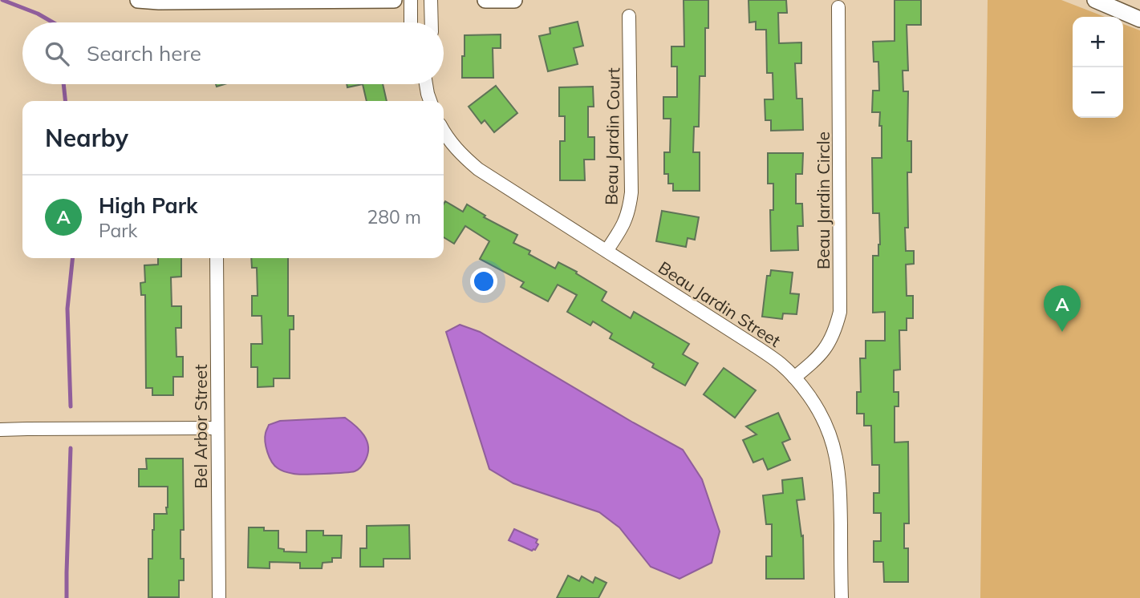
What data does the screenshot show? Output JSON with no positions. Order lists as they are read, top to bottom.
{
  "streets": {
    "street": [
      "Beau Jardin Court",
      "Beau Jardin Circle",
      "Beau Jardin Street",
      "Bel Arbor Street"
    ]
  },
  "crossings": [
    ["Beau Jardin Court", "Beau Jardin Street"],
    ["Beau Jardin Circle", "Beau Jardin Street"]
  ],
  "page": {
    "map_buttons": ["+", "−"],
    "search": "Search here",
    "heading": "Nearby",
    "list": [
      {
        "mark": "A",
        "name": "High Park",
        "note": "Park",
        "value": "280 m"
      }
    ],
    "pins": "A"
  }
}
